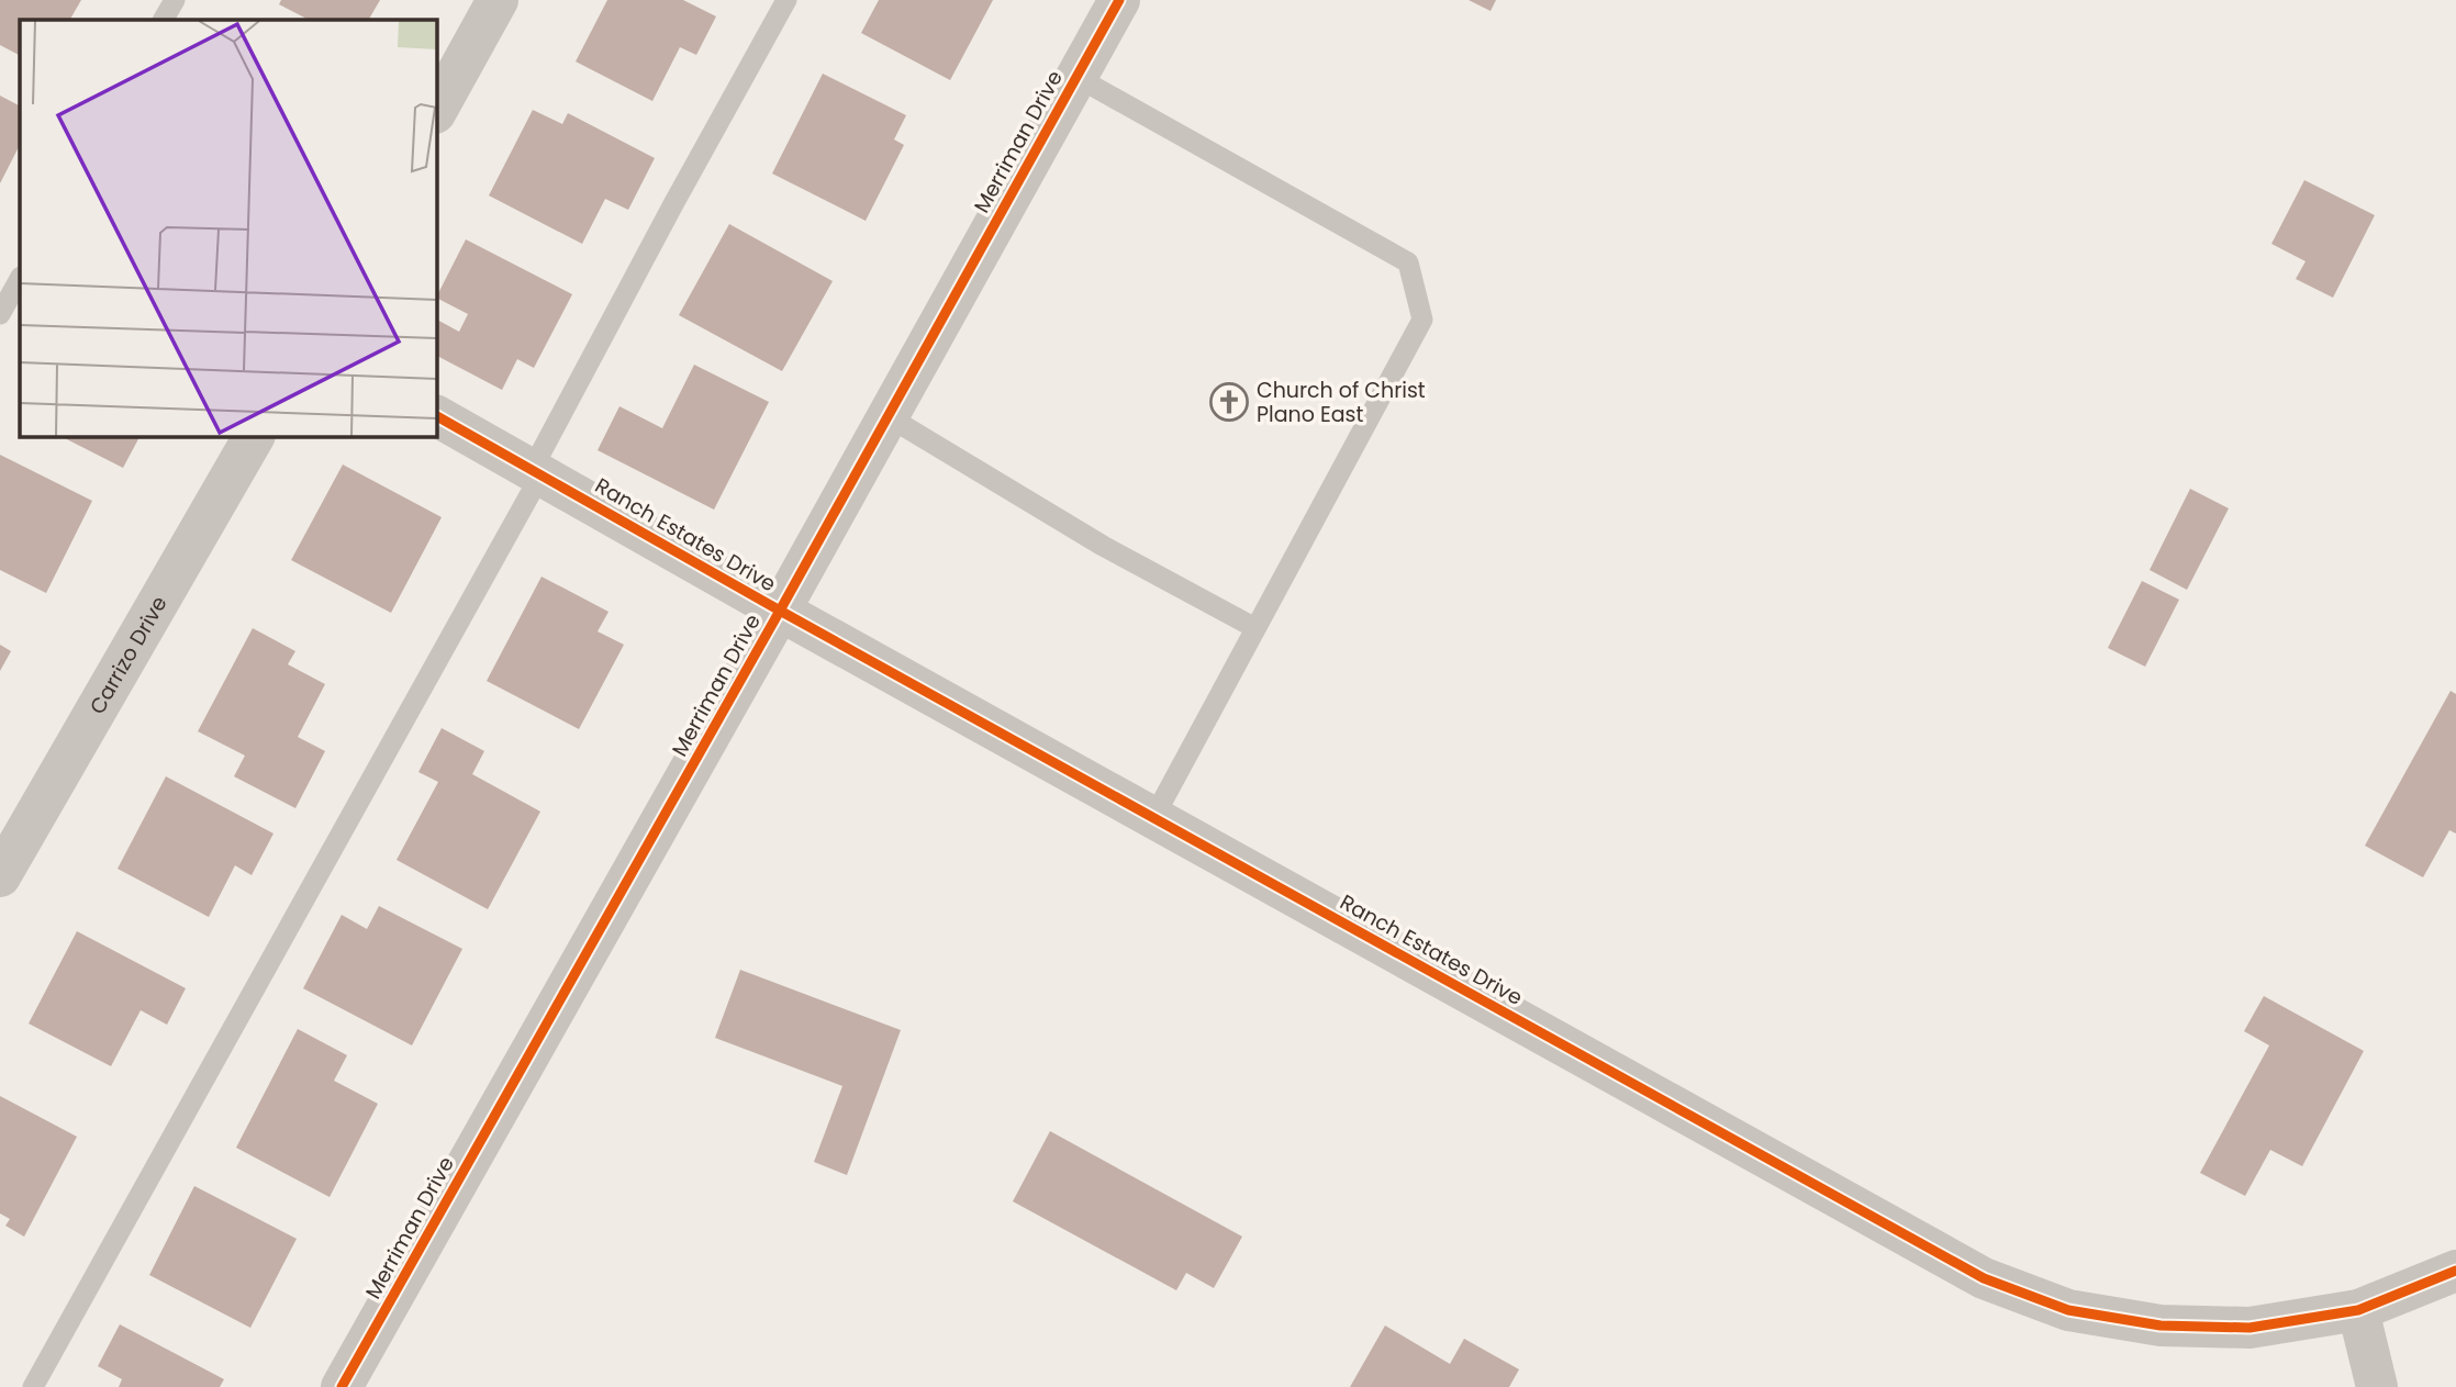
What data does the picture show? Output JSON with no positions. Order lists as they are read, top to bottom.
{
  "streets": {
    "street": ["Merriman Drive", "Ranch Estates Drive", "Carrizo Drive"]
  },
  "crossings": [
    ["Merriman Drive", "Ranch Estates Drive"]
  ],
  "places": {
    "church": ["Church of Christ Plano East"]
  }
}
